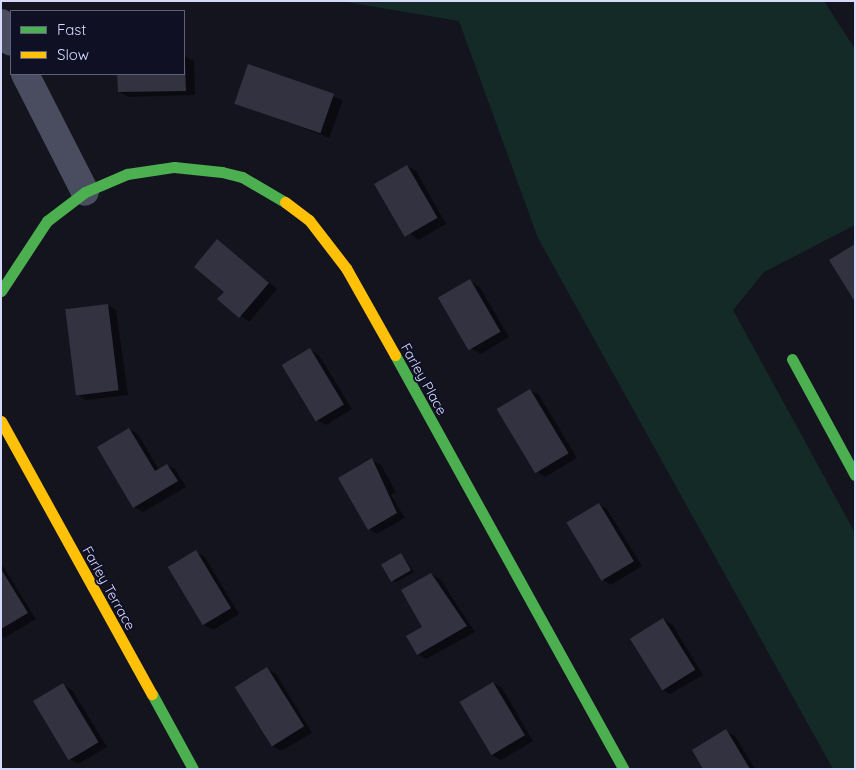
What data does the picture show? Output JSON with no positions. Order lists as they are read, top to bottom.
{
  "streets": {
    "street": ["Farley Place", "Farley Terrace"]
  },
  "legend": ["Fast", "Slow"]
}
